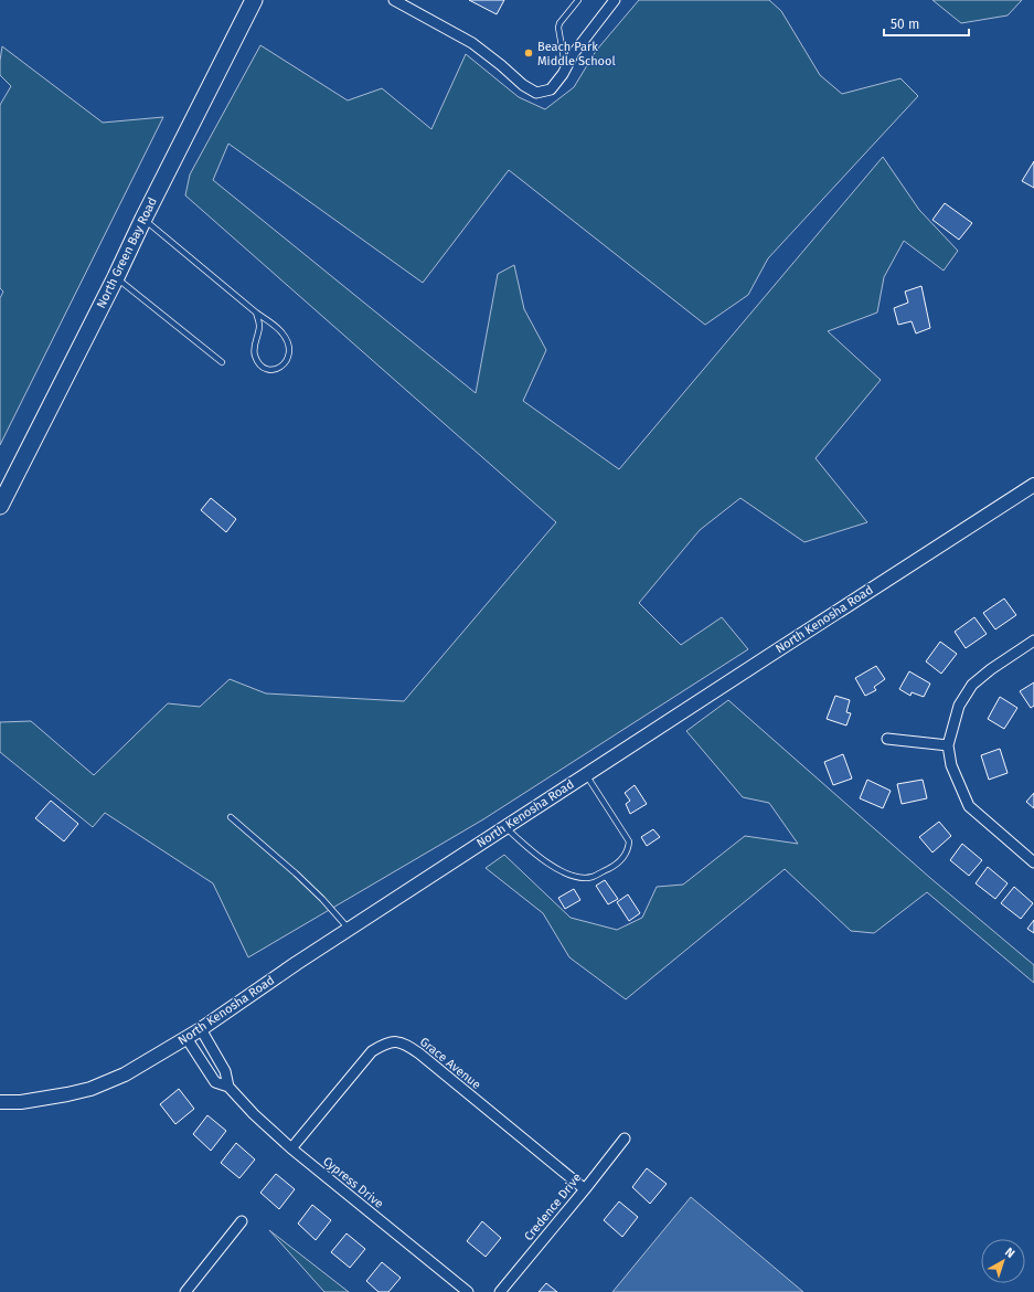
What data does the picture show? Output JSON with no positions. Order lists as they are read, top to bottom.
{
  "streets": {
    "main road": ["North Green Bay Road"],
    "street": [
      "North Kenosha Road",
      "Grace Avenue",
      "Cypress Drive",
      "Credence Drive"
    ]
  },
  "crossings": [
    ["North Kenosha Road", "Cypress Drive"],
    ["Grace Avenue", "Cypress Drive"],
    ["Grace Avenue", "Credence Drive"]
  ],
  "places": ["Beach Park Middle School"],
  "scale_bar": "50 m",
  "north": "top right"
}
